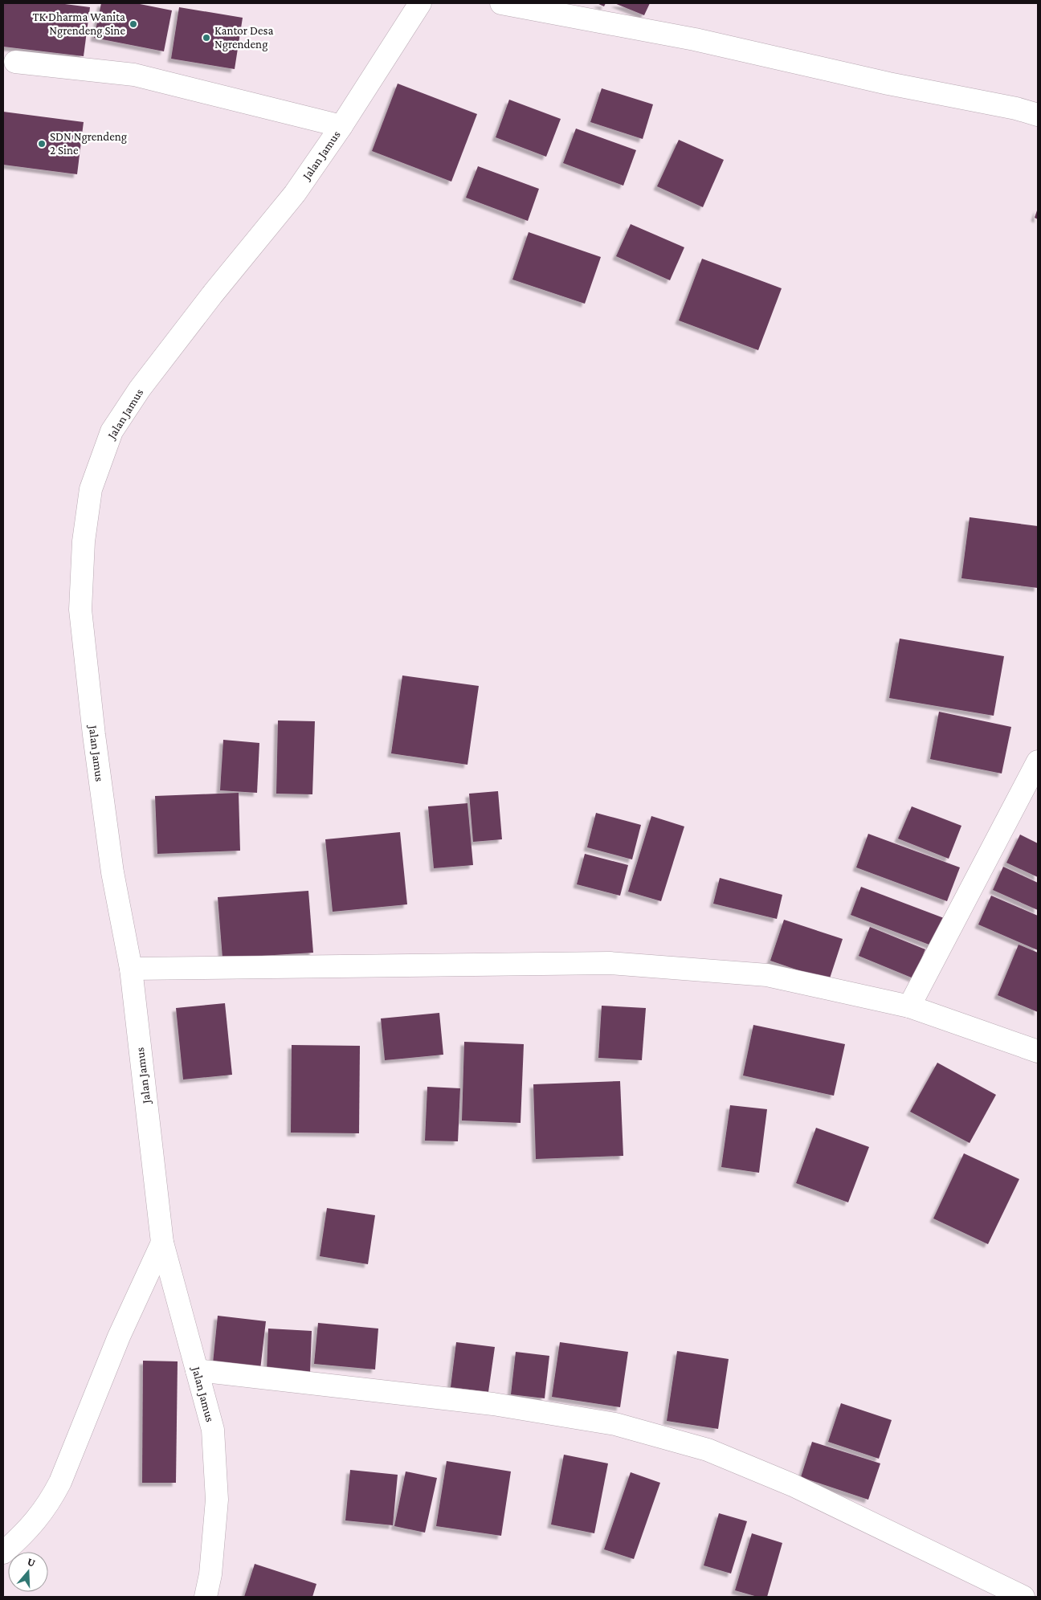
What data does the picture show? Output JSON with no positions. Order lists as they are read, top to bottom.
{
  "streets": {
    "street": ["Jalan Jamus"]
  },
  "places": ["TK Dharma Wanita Ngrendeng Sine", "Kantor Desa Ngrendeng", "SDN Ngrendeng 2 Sine"],
  "north": "top"
}
